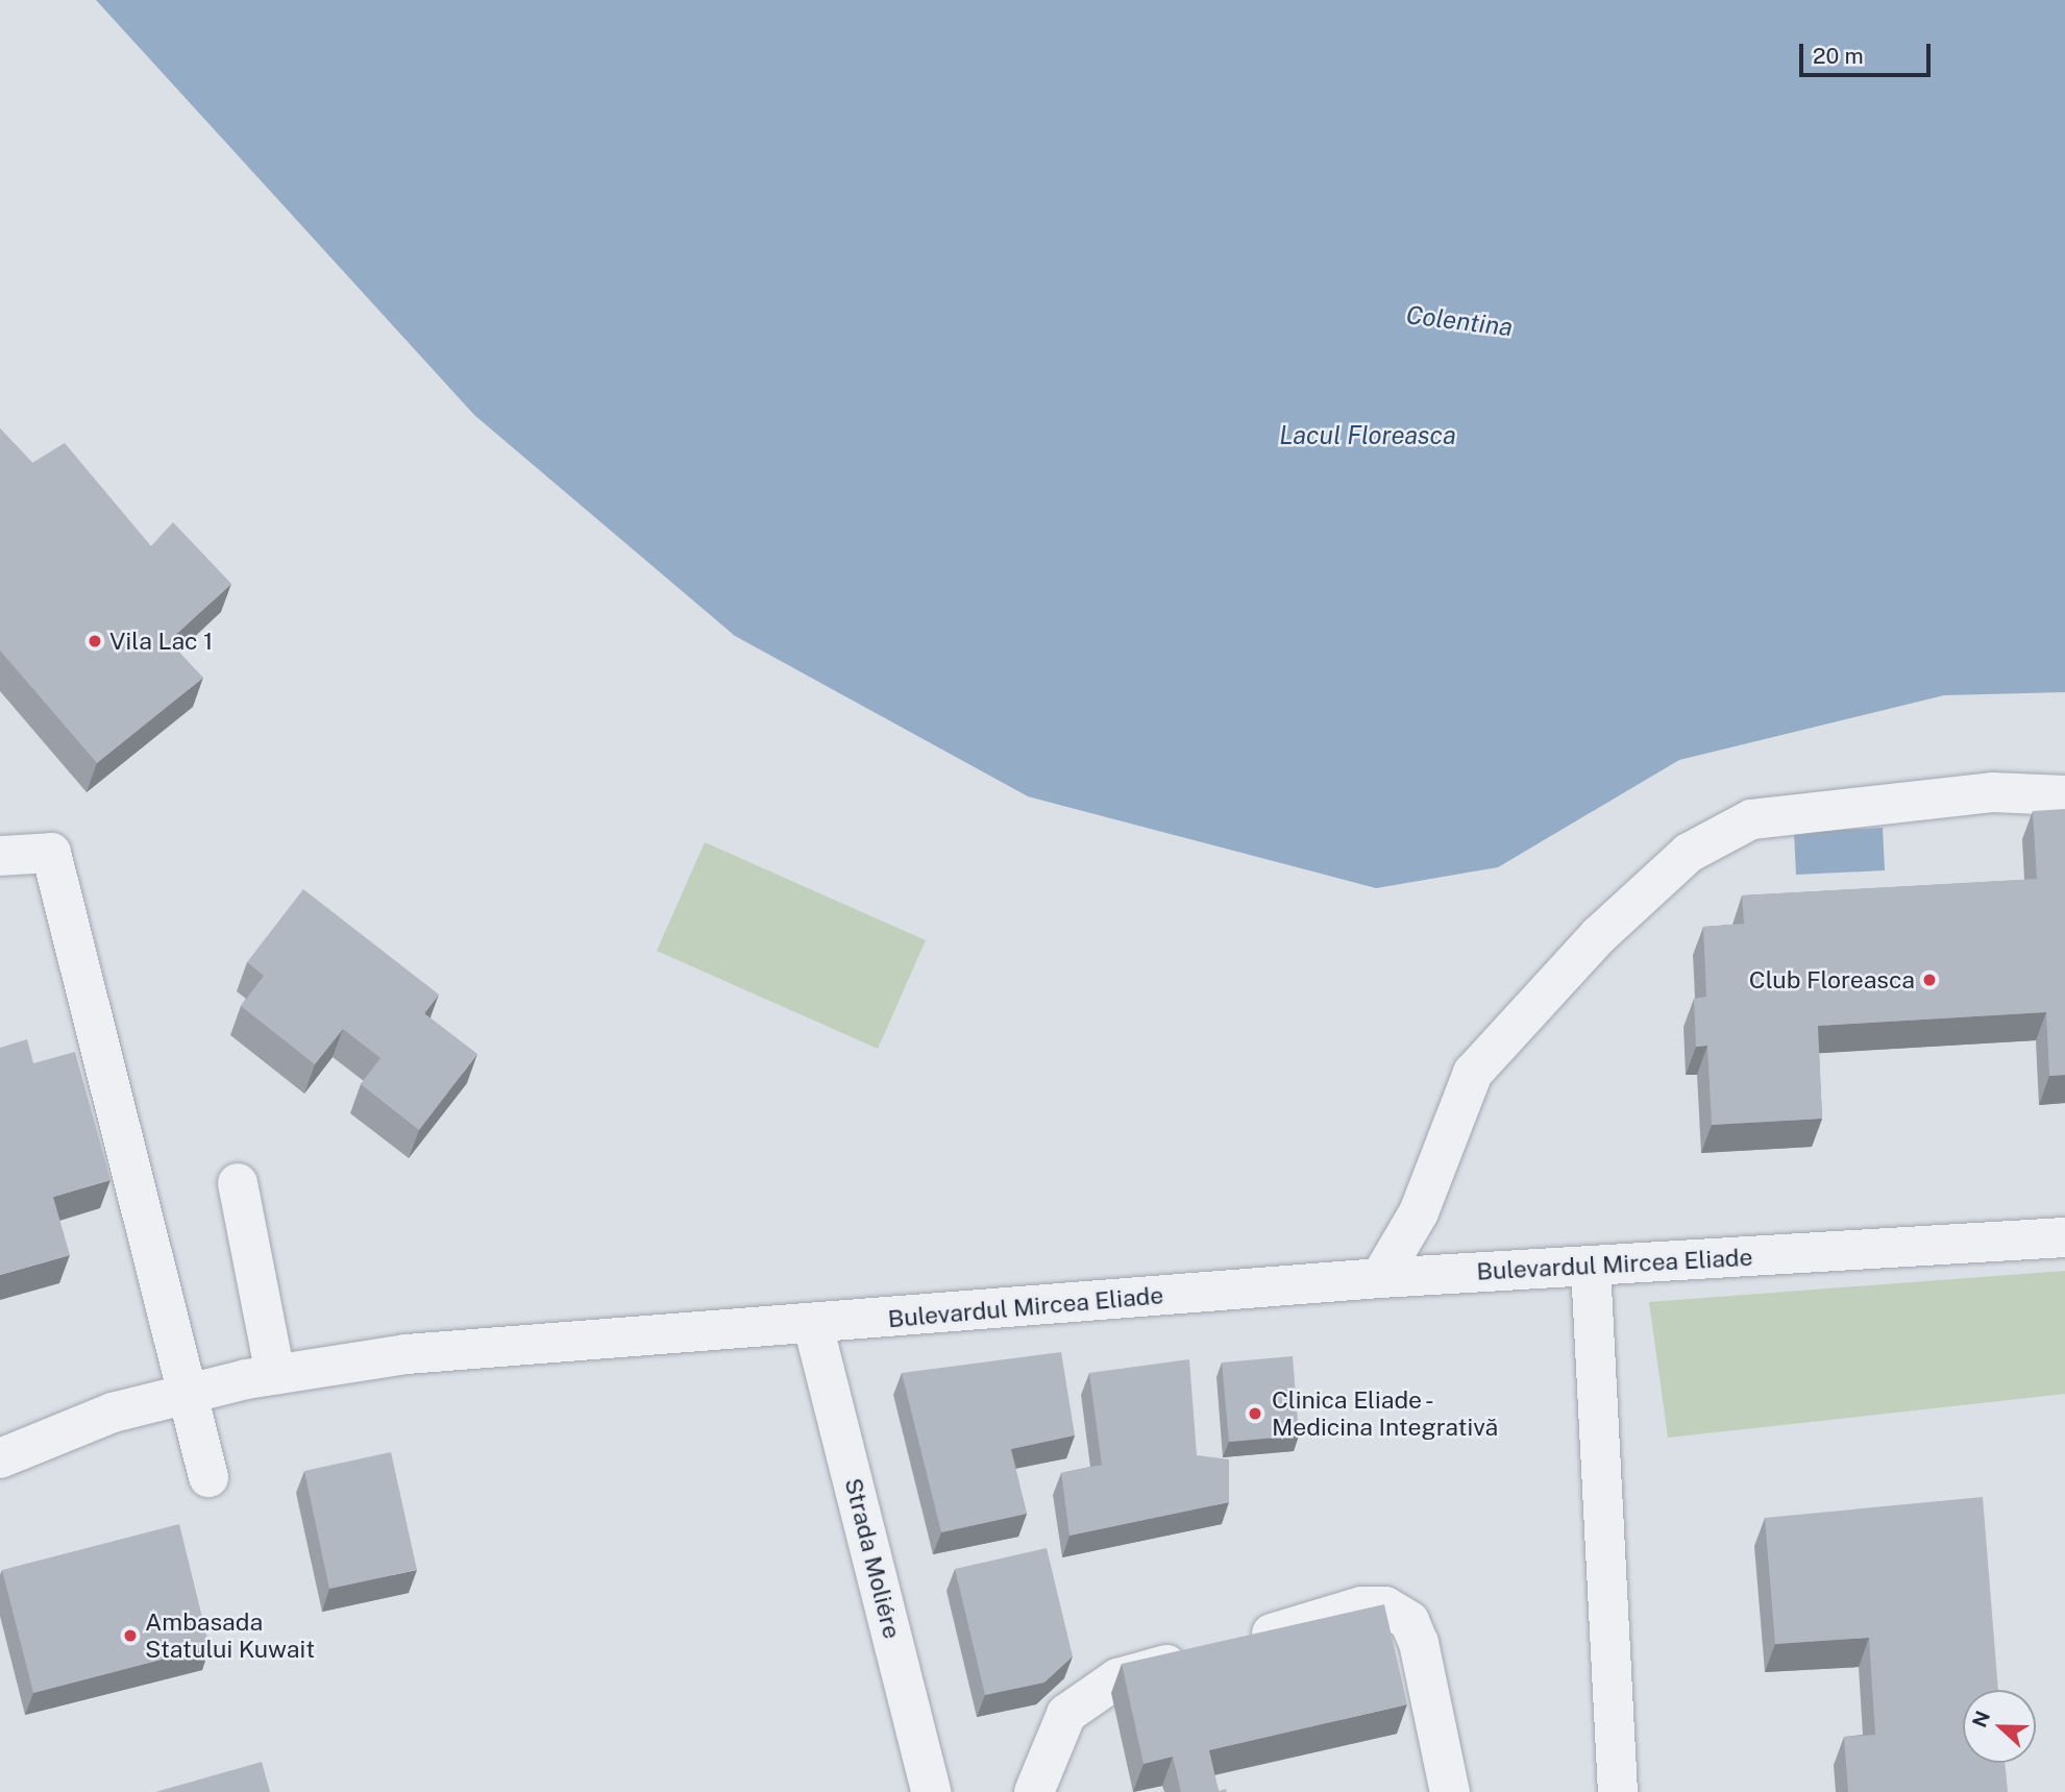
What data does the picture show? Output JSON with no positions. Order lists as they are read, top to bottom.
{
  "streets": {
    "street": ["Bulevardul Mircea Eliade", "Strada Moliére"]
  },
  "crossings": [
    ["Bulevardul Mircea Eliade", "Strada Moliére"]
  ],
  "water": ["Colentina", "Lacul Floreasca"],
  "places": [
    "Vila Lac 1",
    "Club Floreasca",
    "Clinica Eliade - Medicina Integrativă",
    "Ambasada Statului Kuwait"
  ],
  "scale_bar": "20 m",
  "north": "left"
}
